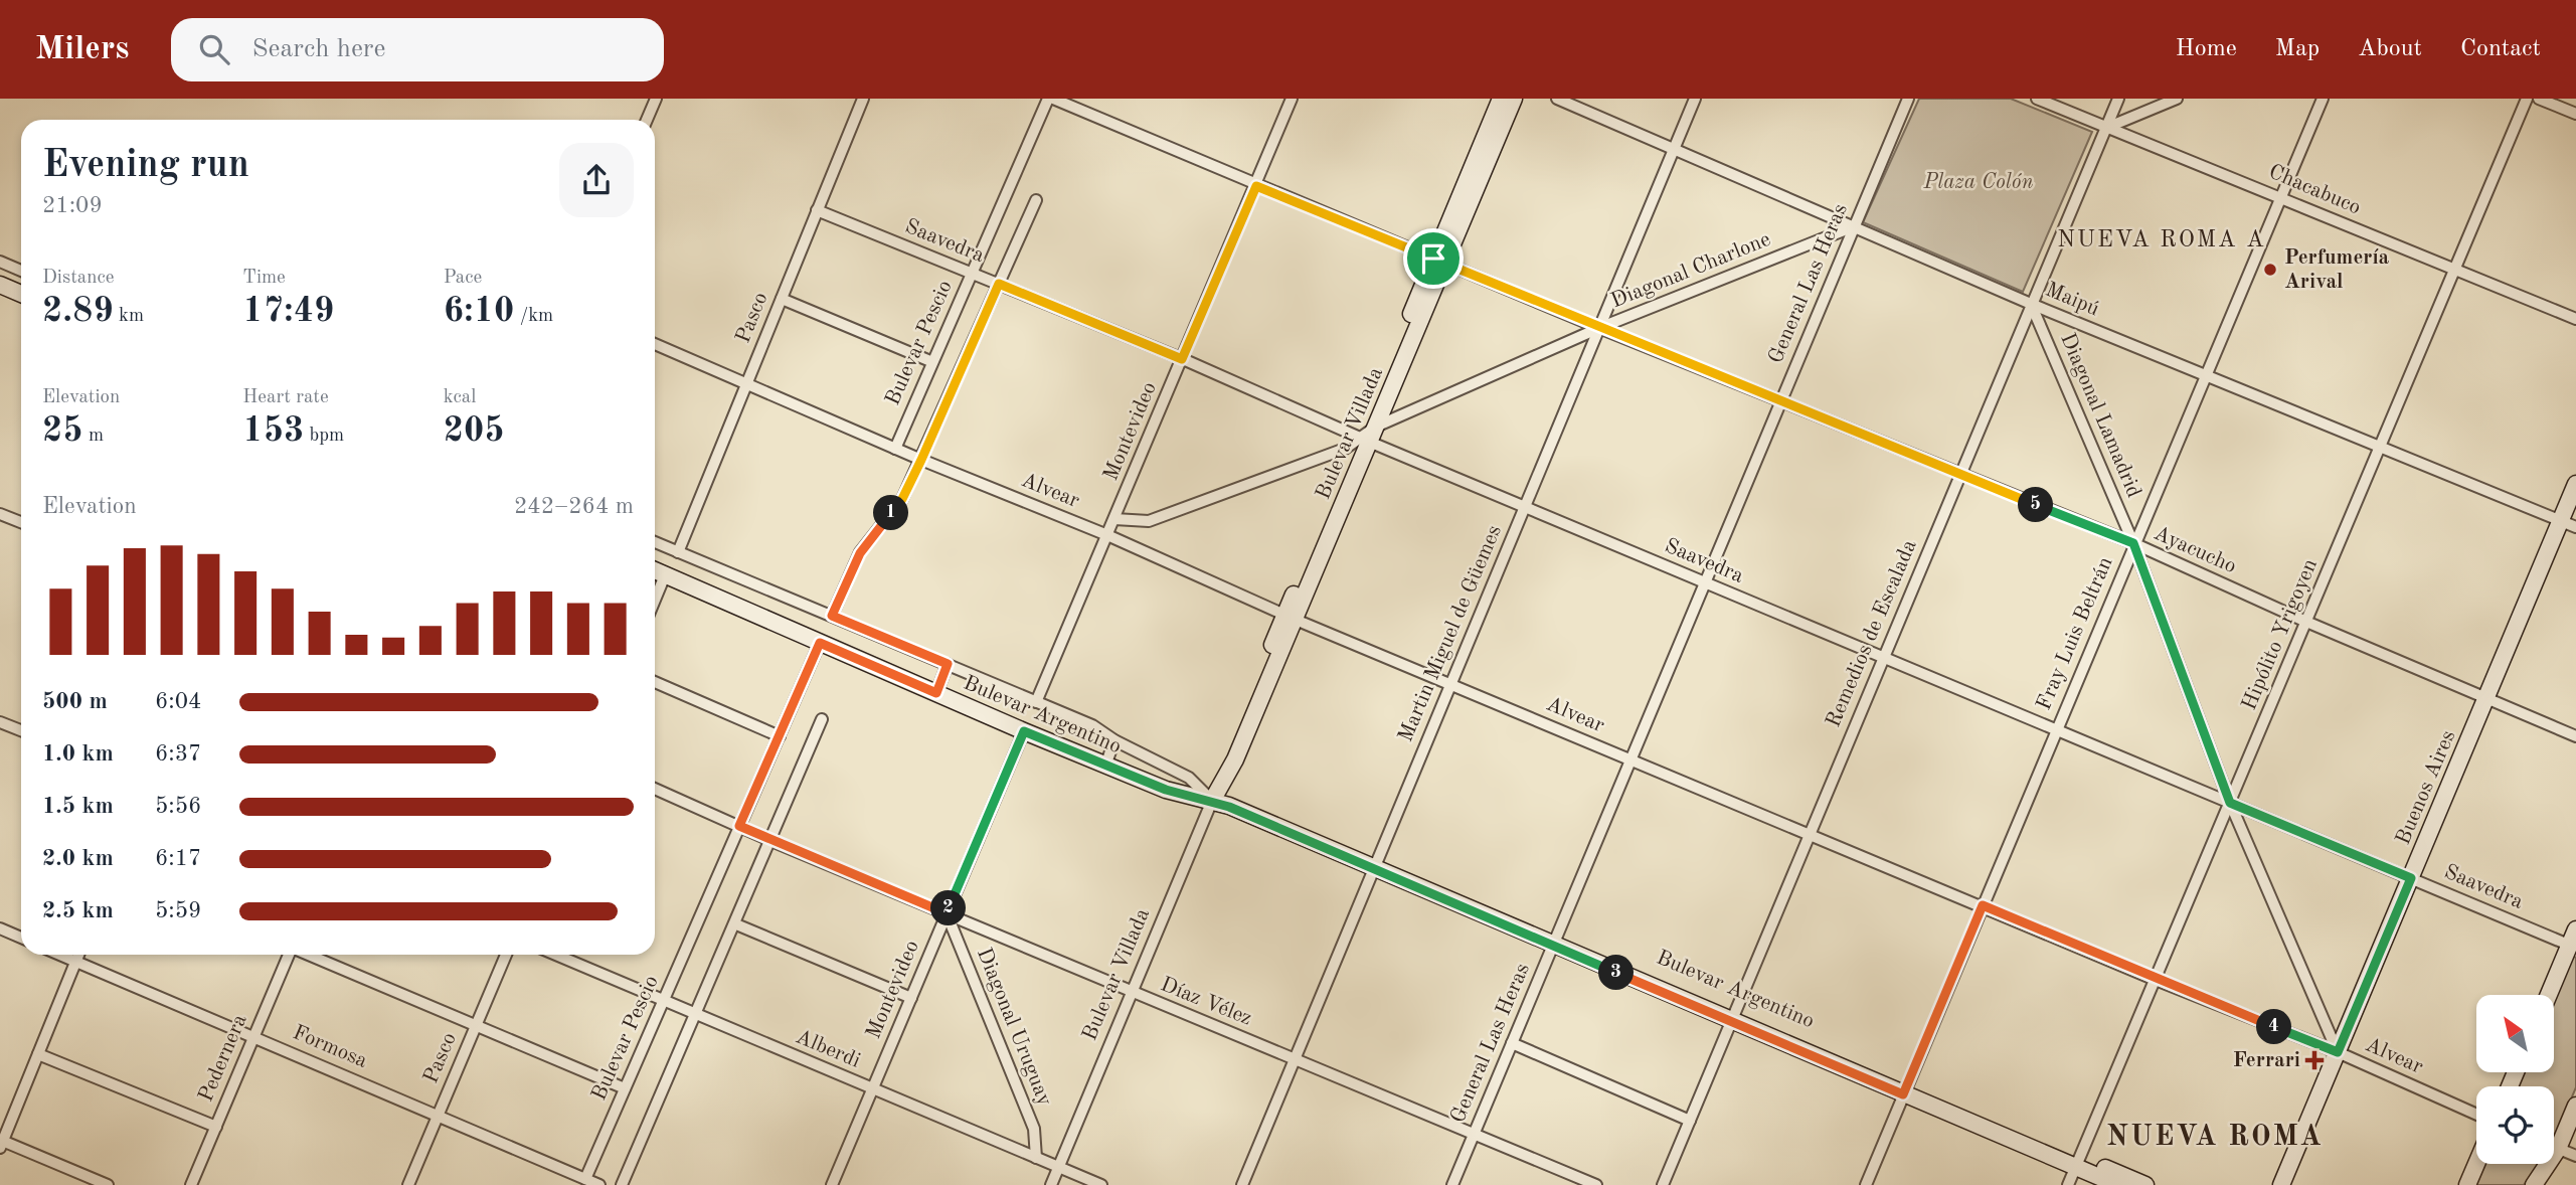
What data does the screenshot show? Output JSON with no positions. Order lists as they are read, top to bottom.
{
  "streets": {
    "main road": ["Bulevar Villada", "Bulevar Argentino", "Buenos Aires"],
    "street": [
      "Chacabuco",
      "Saavedra",
      "Diagonal Charlone",
      "General Las Heras",
      "Maipú",
      "Pasco",
      "Bulevar Pescio",
      "Diagonal Lamadrid",
      "Montevideo",
      "Alvear",
      "Ayacucho",
      "Martin Miguel de Güemes",
      "Remedios de Escalada",
      "Fray Luis Beltrán",
      "Hipólito Yrigoyen",
      "Díaz Vélez",
      "Diagonal Uruguay",
      "Formosa",
      "Alberdi",
      "Pedernera"
    ]
  },
  "crossings": [
    ["Chacabuco", "Remedios de Escalada"],
    ["Chacabuco", "Fray Luis Beltrán"],
    ["Chacabuco", "Hipólito Yrigoyen"],
    ["Saavedra", "Diagonal Charlone"],
    ["Saavedra", "General Las Heras"],
    ["Saavedra", "Pasco"],
    ["Saavedra", "Bulevar Pescio"],
    ["Saavedra", "Diagonal Lamadrid"],
    ["Saavedra", "Montevideo"],
    ["Saavedra", "Bulevar Villada"],
    ["Saavedra", "Martin Miguel de Güemes"],
    ["Saavedra", "Remedios de Escalada"],
    ["Saavedra", "Fray Luis Beltrán"],
    ["Saavedra", "Hipólito Yrigoyen"],
    ["Saavedra", "Buenos Aires"],
    ["Diagonal Charlone", "General Las Heras"],
    ["Diagonal Charlone", "Maipú"],
    ["Diagonal Charlone", "Montevideo"],
    ["Diagonal Charlone", "Bulevar Villada"],
    ["Diagonal Charlone", "Ayacucho"],
    ["Diagonal Charlone", "Martin Miguel de Güemes"],
    ["General Las Heras", "Maipú"],
    ["General Las Heras", "Alvear"],
    ["General Las Heras", "Ayacucho"],
    ["General Las Heras", "Bulevar Argentino"],
    ["General Las Heras", "Díaz Vélez"],
    ["Maipú", "Diagonal Lamadrid"],
    ["Maipú", "Martin Miguel de Güemes"],
    ["Maipú", "Remedios de Escalada"],
    ["Maipú", "Fray Luis Beltrán"],
    ["Maipú", "Hipólito Yrigoyen"],
    ["Maipú", "Buenos Aires"],
    ["Pasco", "Alvear"],
    ["Pasco", "Formosa"],
    ["Bulevar Pescio", "Alvear"],
    ["Bulevar Pescio", "Bulevar Argentino"],
    ["Bulevar Pescio", "Díaz Vélez"],
    ["Bulevar Pescio", "Formosa"],
    ["Bulevar Pescio", "Alberdi"],
    ["Diagonal Lamadrid", "Alvear"],
    ["Diagonal Lamadrid", "Ayacucho"],
    ["Diagonal Lamadrid", "Remedios de Escalada"],
    ["Diagonal Lamadrid", "Fray Luis Beltrán"],
    ["Diagonal Lamadrid", "Hipólito Yrigoyen"],
    ["Diagonal Lamadrid", "Buenos Aires"],
    ["Montevideo", "Alvear"],
    ["Montevideo", "Ayacucho"],
    ["Montevideo", "Bulevar Argentino"],
    ["Montevideo", "Díaz Vélez"],
    ["Montevideo", "Diagonal Uruguay"],
    ["Montevideo", "Alberdi"],
    ["Bulevar Villada", "Alvear"],
    ["Bulevar Villada", "Ayacucho"],
    ["Bulevar Villada", "Bulevar Argentino"],
    ["Bulevar Villada", "Díaz Vélez"],
    ["Bulevar Villada", "Alberdi"],
    ["Alvear", "Martin Miguel de Güemes"],
    ["Alvear", "Remedios de Escalada"],
    ["Alvear", "Fray Luis Beltrán"],
    ["Alvear", "Hipólito Yrigoyen"],
    ["Alvear", "Buenos Aires"],
    ["Ayacucho", "Martin Miguel de Güemes"],
    ["Ayacucho", "Remedios de Escalada"],
    ["Ayacucho", "Fray Luis Beltrán"],
    ["Ayacucho", "Hipólito Yrigoyen"],
    ["Ayacucho", "Buenos Aires"],
    ["Martin Miguel de Güemes", "Bulevar Argentino"],
    ["Martin Miguel de Güemes", "Díaz Vélez"],
    ["Remedios de Escalada", "Bulevar Argentino"],
    ["Fray Luis Beltrán", "Bulevar Argentino"],
    ["Hipólito Yrigoyen", "Bulevar Argentino"],
    ["Díaz Vélez", "Diagonal Uruguay"],
    ["Diagonal Uruguay", "Alberdi"],
    ["Formosa", "Pedernera"]
  ],
  "districts": ["NUEVA ROMA A", "NUEVA ROMA"],
  "parks": ["Plaza Colón"],
  "places": {
    "other": ["Perfumería Arival"],
    "health": ["Ferrari"]
  },
  "north": "top left",
  "page": {
    "header": "Milers",
    "search": "Search here",
    "nav": [
      "Home",
      "Map",
      "About",
      "Contact"
    ],
    "heading": ["Evening run", "21:09"],
    "stats": [
      ["Distance", "2.89 km"],
      ["Time", "17:49"],
      ["Pace", "6:10 /km"],
      ["Elevation", "25 m"],
      ["Heart rate", "153 bpm"],
      ["kcal", "205"]
    ],
    "chart": ["Elevation", "242–264 m"],
    "pins": [
      "5",
      "1",
      "2",
      "3",
      "4"
    ],
    "list": [
      {
        "name": "500 m",
        "note": "6:04"
      },
      {
        "name": "1.0 km",
        "note": "6:37"
      },
      {
        "name": "1.5 km",
        "note": "5:56"
      },
      {
        "name": "2.0 km",
        "note": "6:17"
      },
      {
        "name": "2.5 km",
        "note": "5:59"
      }
    ]
  }
}
